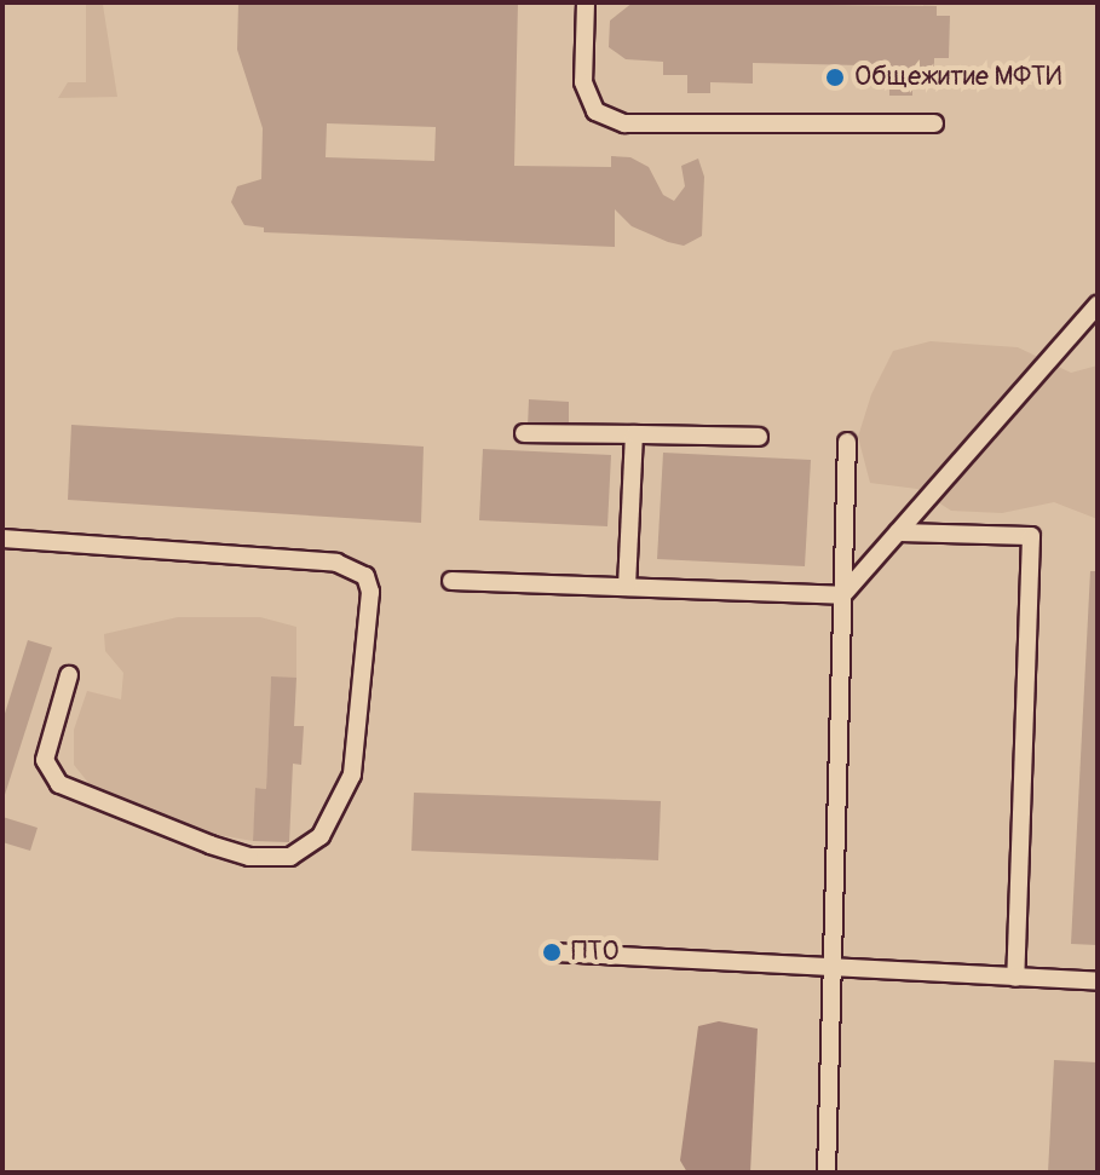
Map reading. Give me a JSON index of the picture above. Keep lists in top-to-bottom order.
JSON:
{
  "places": ["Общежитие МФТИ", "ПТО"]
}
